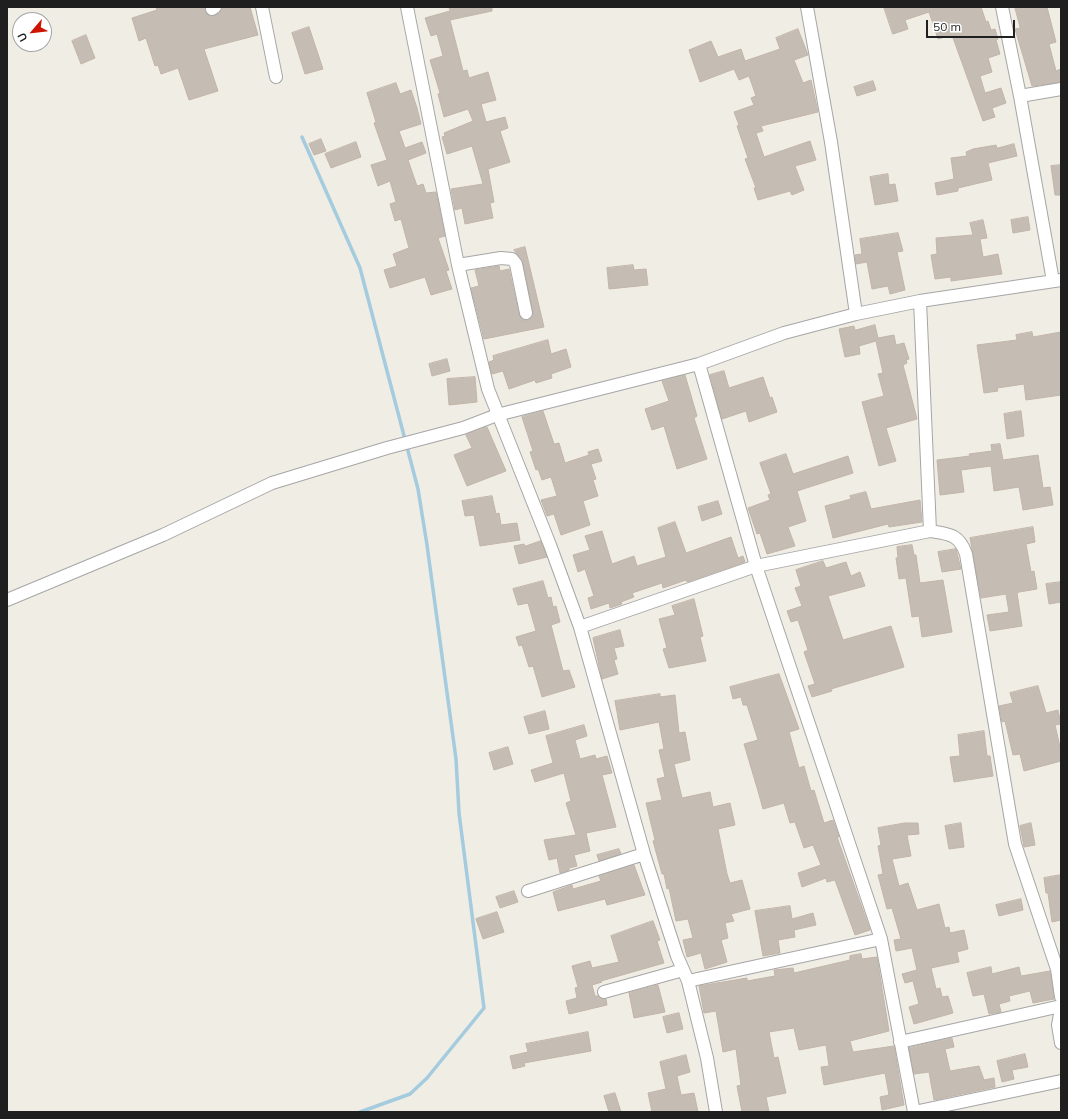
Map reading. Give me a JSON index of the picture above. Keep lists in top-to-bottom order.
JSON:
{
  "scale_bar": "50 m",
  "north": "bottom left"
}
